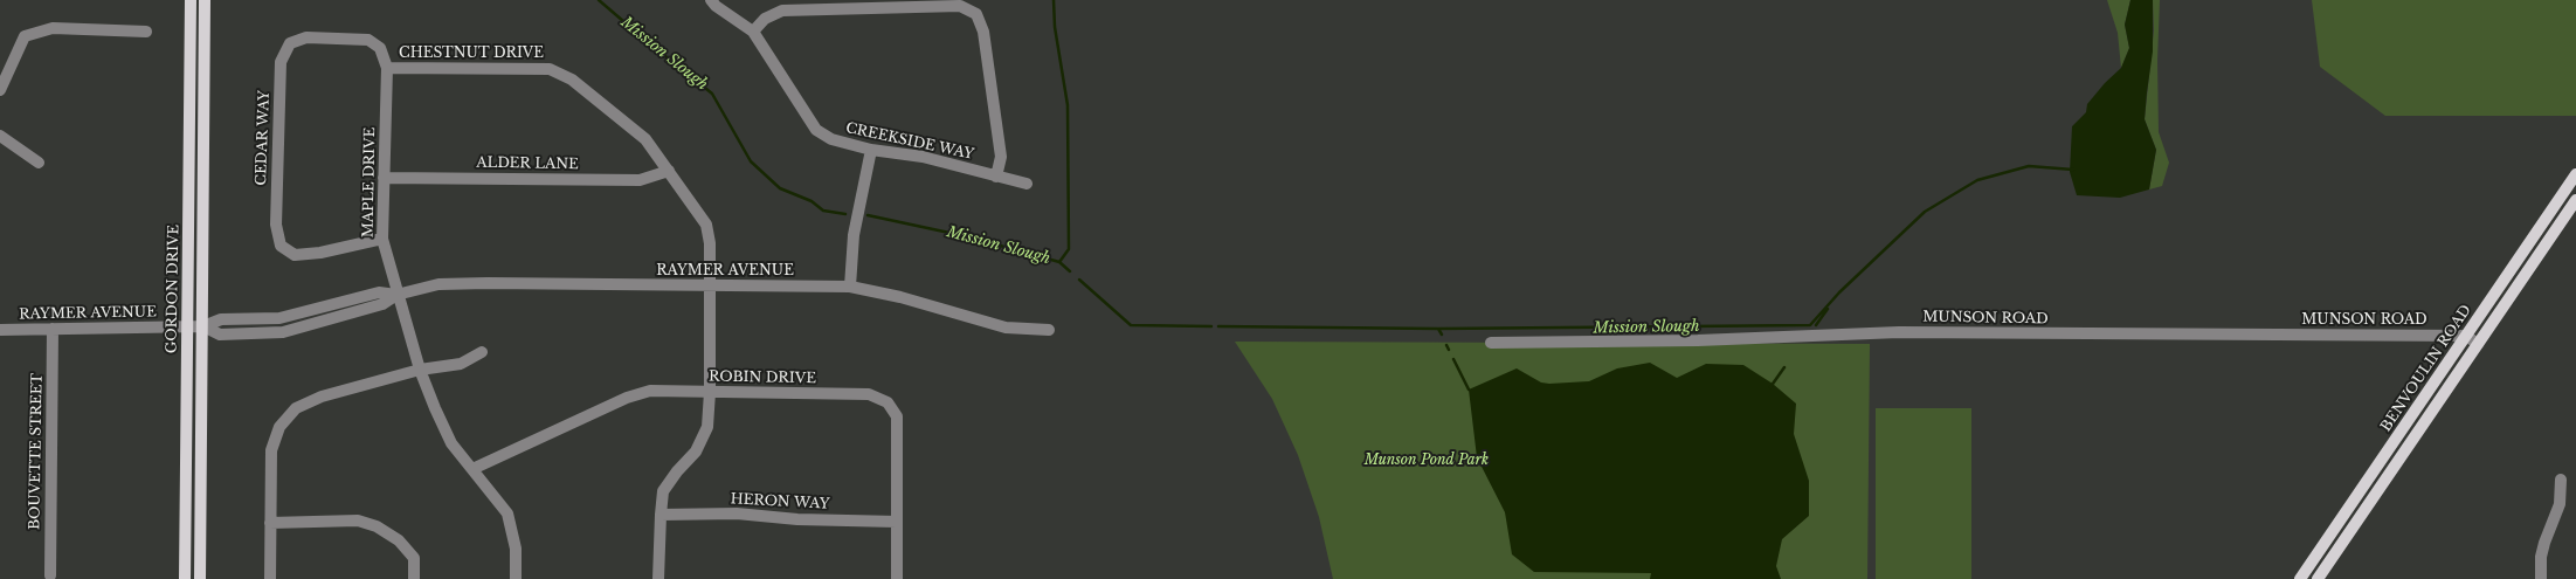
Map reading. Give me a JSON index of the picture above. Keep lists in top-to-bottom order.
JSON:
{
  "streets": {
    "main road": ["GORDON DRIVE", "BENVOULIN ROAD"],
    "street": [
      "CHESTNUT DRIVE",
      "CEDAR WAY",
      "CREEKSIDE WAY",
      "ALDER LANE",
      "MAPLE DRIVE",
      "RAYMER AVENUE",
      "MUNSON ROAD",
      "ROBIN DRIVE",
      "BOUVETTE STREET",
      "HERON WAY"
    ]
  },
  "crossings": [
    ["CHESTNUT DRIVE", "CEDAR WAY"],
    ["CHESTNUT DRIVE", "ALDER LANE"],
    ["CHESTNUT DRIVE", "MAPLE DRIVE"],
    ["CHESTNUT DRIVE", "RAYMER AVENUE"],
    ["CHESTNUT DRIVE", "ROBIN DRIVE"],
    ["CHESTNUT DRIVE", "HERON WAY"],
    ["CEDAR WAY", "MAPLE DRIVE"],
    ["ALDER LANE", "MAPLE DRIVE"],
    ["MAPLE DRIVE", "RAYMER AVENUE"],
    ["MAPLE DRIVE", "ROBIN DRIVE"],
    ["RAYMER AVENUE", "GORDON DRIVE"],
    ["RAYMER AVENUE", "BOUVETTE STREET"],
    ["MUNSON ROAD", "BENVOULIN ROAD"],
    ["ROBIN DRIVE", "HERON WAY"]
  ],
  "water": ["Mission Slough"],
  "parks": ["Munson Pond Park"]
}
